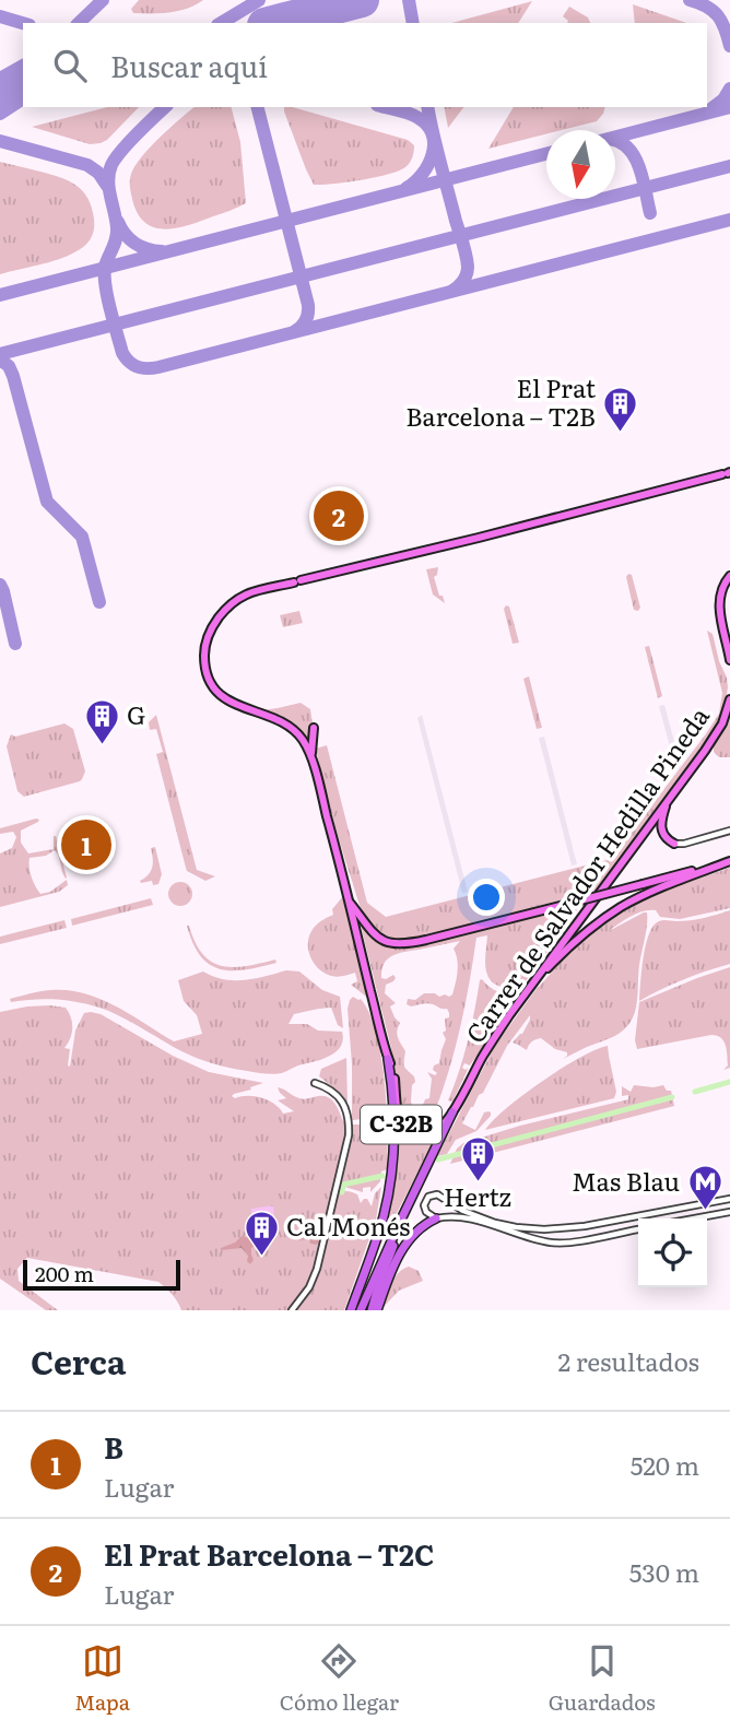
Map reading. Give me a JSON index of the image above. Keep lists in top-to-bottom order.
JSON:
{
  "streets": {
    "highway": ["C-32B"],
    "main road": ["Carrer de Salvador Hedilla Pineda"]
  },
  "crossings": [
    ["Carrer de Salvador Hedilla Pineda", "C-32B"]
  ],
  "places": {
    "building": [
      "El Prat Barcelona – T2B",
      "G",
      "Hertz",
      "Cal Monés"
    ],
    "metro station": ["Mas Blau"]
  },
  "scale_bar": "200 m",
  "north": "bottom",
  "page": {
    "search": "Buscar aquí",
    "pins": ["2", "1"],
    "scale": "200 m",
    "heading": ["Cerca", "2 resultados"],
    "list": [
      {
        "mark": "1",
        "name": "B",
        "note": "Lugar",
        "value": "520 m"
      },
      {
        "mark": "2",
        "name": "El Prat Barcelona – T2C",
        "note": "Lugar",
        "value": "530 m"
      }
    ],
    "nav": ["Mapa", "Cómo llegar", "Guardados"]
  }
}
